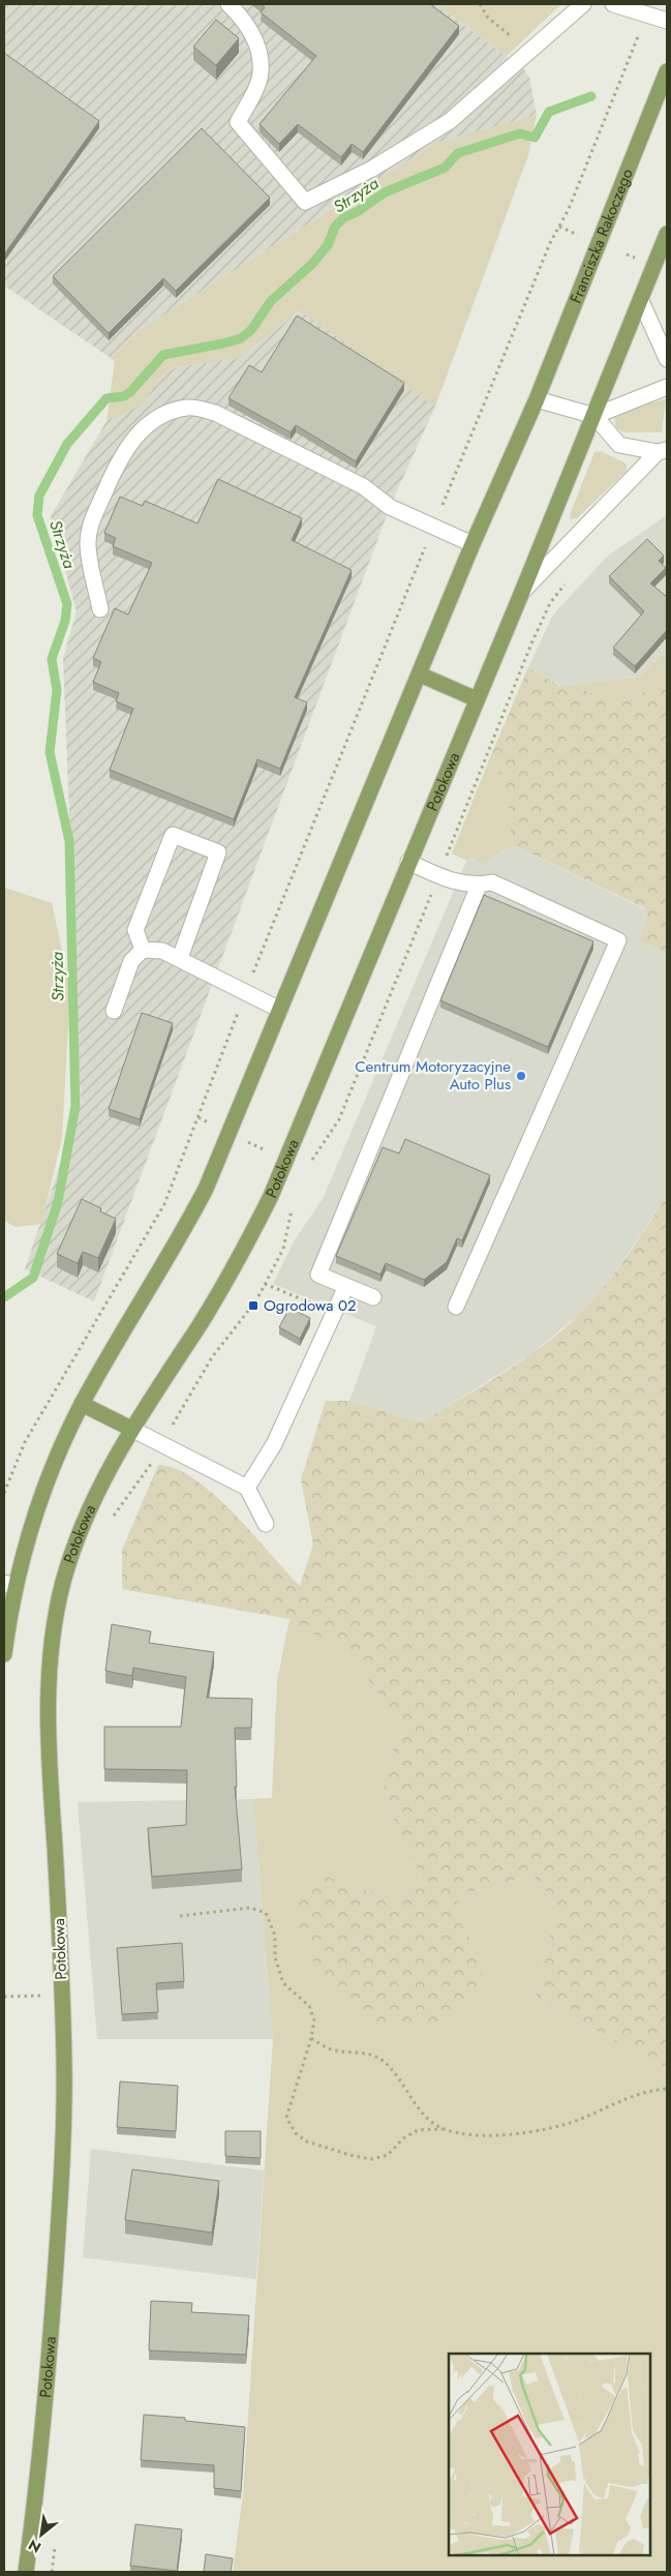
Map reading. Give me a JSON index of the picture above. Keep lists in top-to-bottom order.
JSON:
{
  "streets": {
    "main road": ["Franciszka Rakoczego", "Potokowa"]
  },
  "water": ["Strzyża"],
  "places": {
    "other": ["Centrum Motoryzacyjne Auto Plus"],
    "transit": ["Ogrodowa 02"]
  },
  "north": "bottom left"
}
